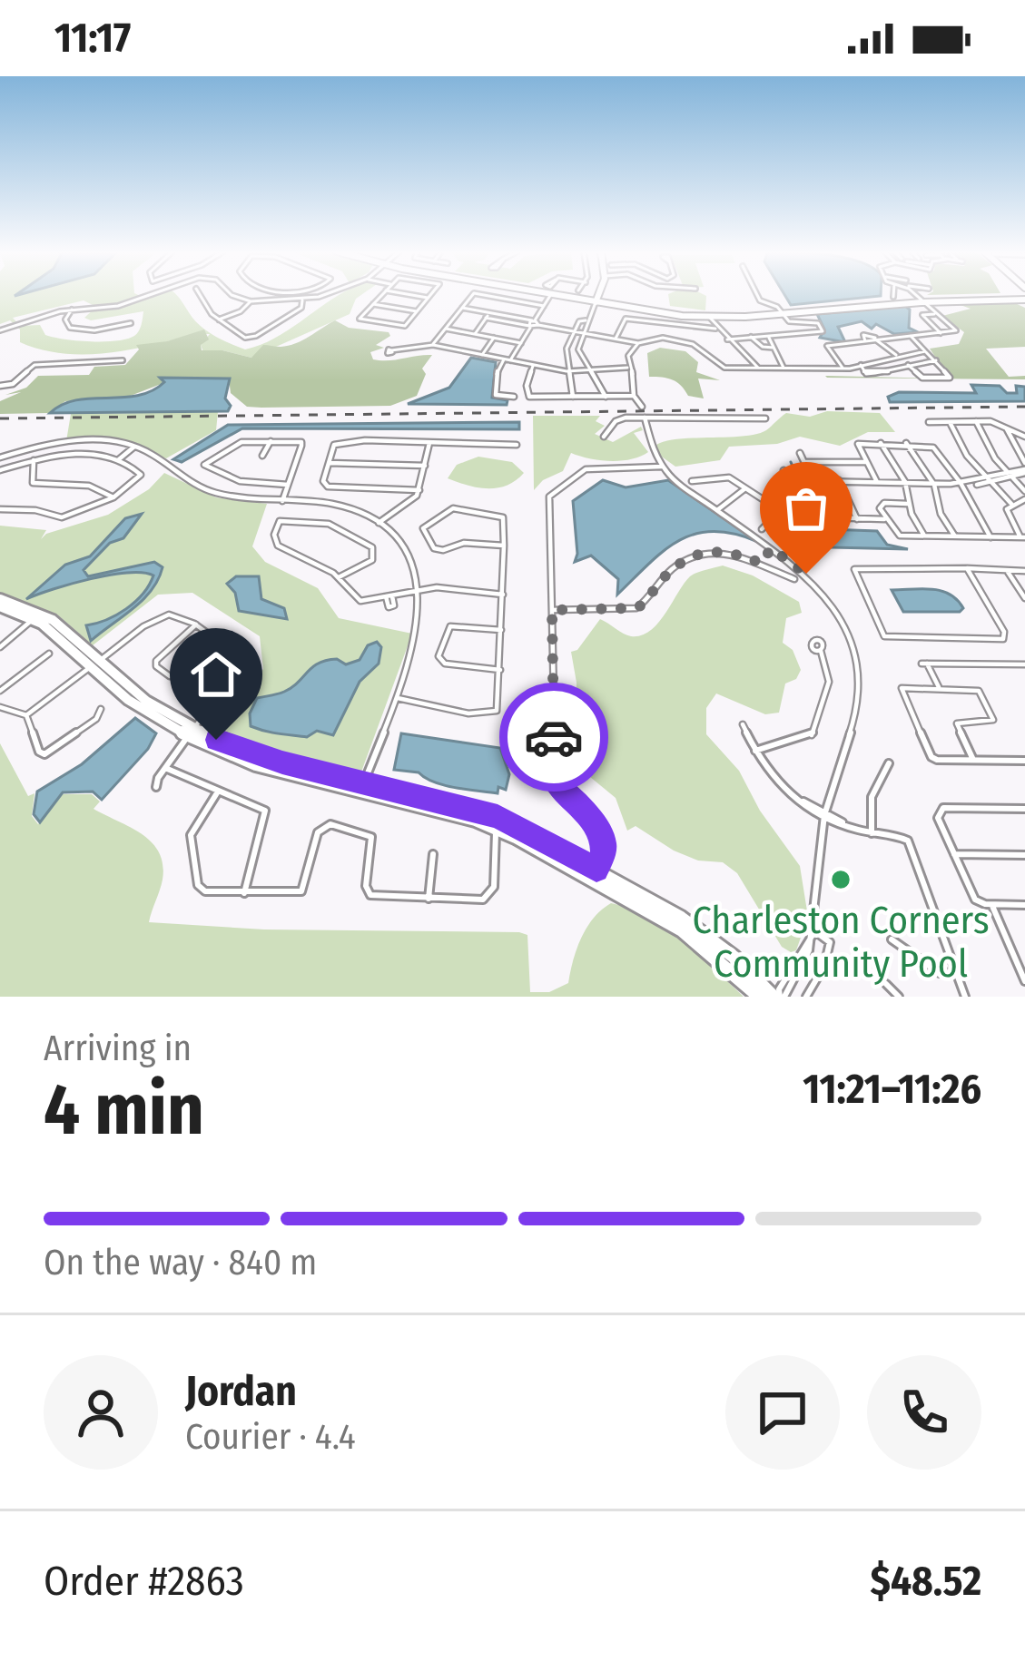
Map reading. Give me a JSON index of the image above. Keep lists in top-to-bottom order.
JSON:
{
  "places": ["Charleston Corners Community Pool"],
  "page": {
    "status": "11:17",
    "heading": ["4 min", "Arriving in", "11:21–11:26"],
    "panel": [
      "Jordan",
      "Courier · 4.4",
      "Order #2863",
      "$48.52"
    ],
    "bar": "On the way · 840 m"
  }
}
